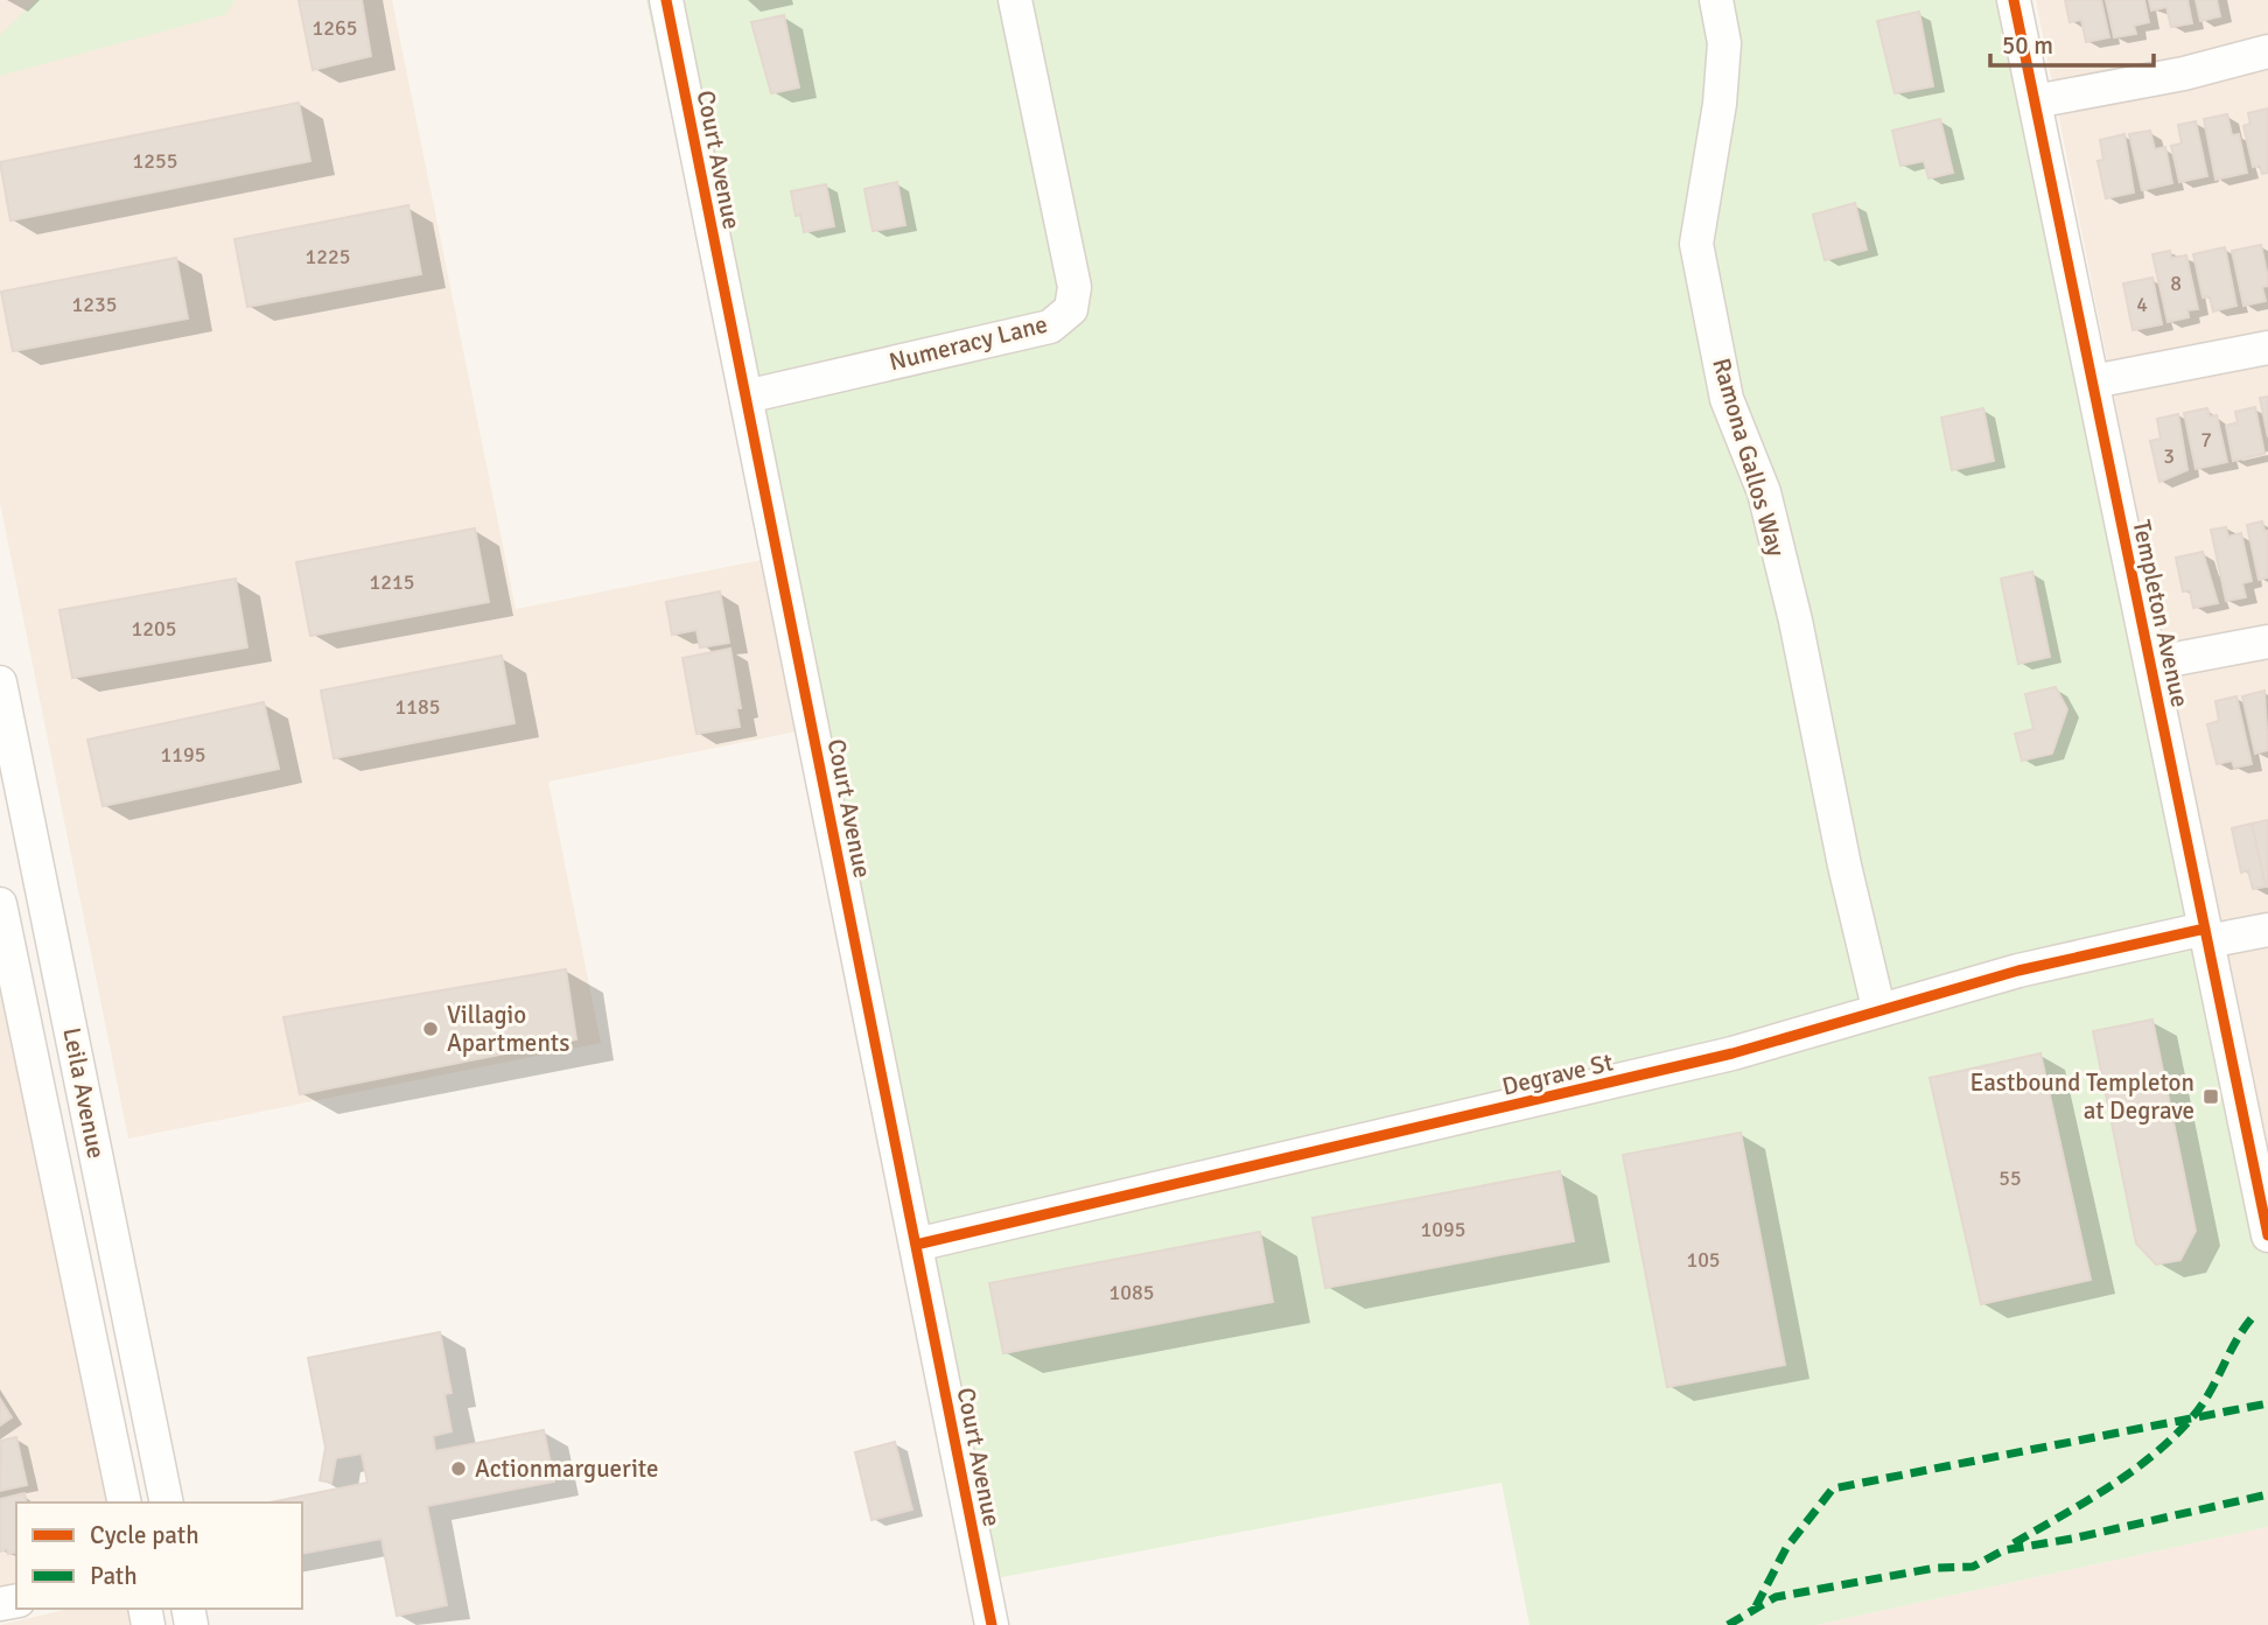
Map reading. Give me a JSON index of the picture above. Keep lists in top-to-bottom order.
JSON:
{
  "streets": {
    "street": [
      "Court Avenue",
      "Numeracy Lane",
      "Ramona Gallos Way",
      "Templeton Avenue",
      "Degrave St",
      "Leila Avenue"
    ]
  },
  "crossings": [
    ["Court Avenue", "Numeracy Lane"],
    ["Court Avenue", "Degrave St"],
    ["Ramona Gallos Way", "Degrave St"],
    ["Templeton Avenue", "Degrave St"]
  ],
  "places": {
    "other": ["Villagio Apartments", "Actionmarguerite"],
    "transit": ["Eastbound Templeton at Degrave"]
  },
  "house_numbers": [
    "1265",
    "1255",
    "1225",
    "8",
    "1235",
    "4",
    "7",
    "3",
    "1215",
    "1205",
    "1185",
    "1195",
    "55",
    "1095",
    "105",
    "1085"
  ],
  "legend": ["Cycle path", "Path"],
  "scale_bar": "50 m"
}
